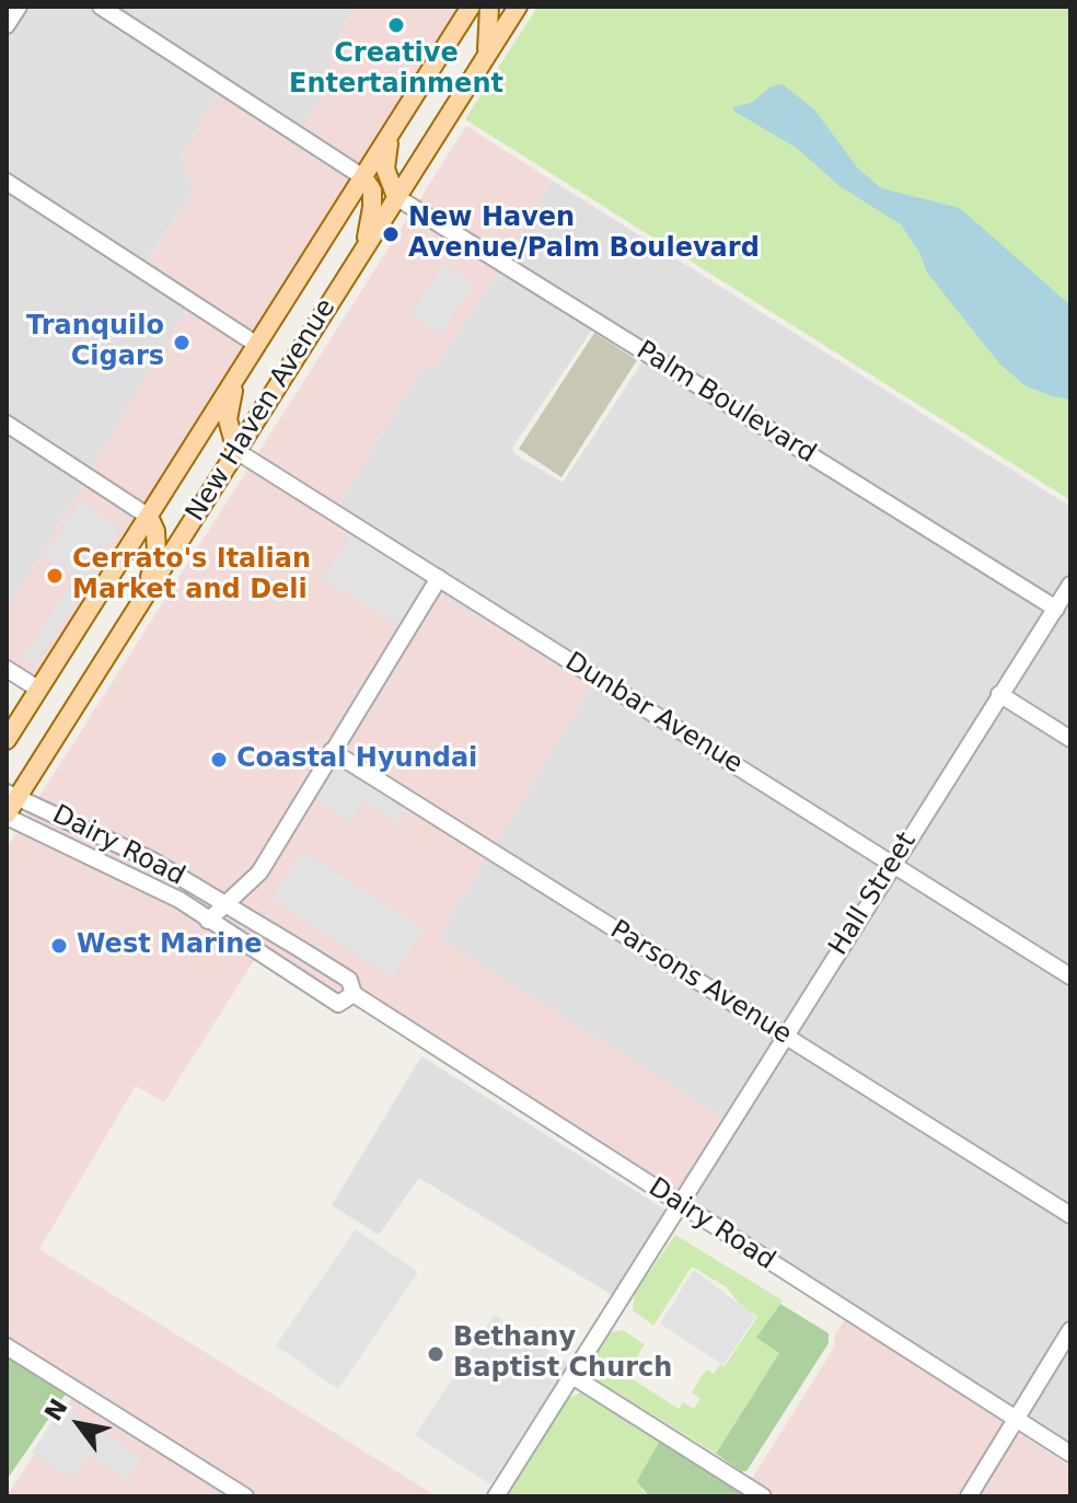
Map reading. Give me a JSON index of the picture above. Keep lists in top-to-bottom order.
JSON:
{
  "streets": {
    "main road": ["New Haven Avenue"],
    "street": [
      "Palm Boulevard",
      "Dunbar Avenue",
      "Dairy Road",
      "Hall Street",
      "Parsons Avenue"
    ]
  },
  "crossings": [
    ["Palm Boulevard", "New Haven Avenue"],
    ["Palm Boulevard", "Hall Street"],
    ["New Haven Avenue", "Dunbar Avenue"],
    ["New Haven Avenue", "Dairy Road"],
    ["Dunbar Avenue", "Hall Street"],
    ["Dairy Road", "Hall Street"],
    ["Hall Street", "Parsons Avenue"]
  ],
  "places": [
    "Creative Entertainment",
    "New Haven Avenue/Palm Boulevard",
    "Tranquilo Cigars",
    "Cerrato's Italian Market and Deli",
    "Coastal Hyundai",
    "West Marine",
    "Bethany Baptist Church"
  ],
  "north": "top left"
}
